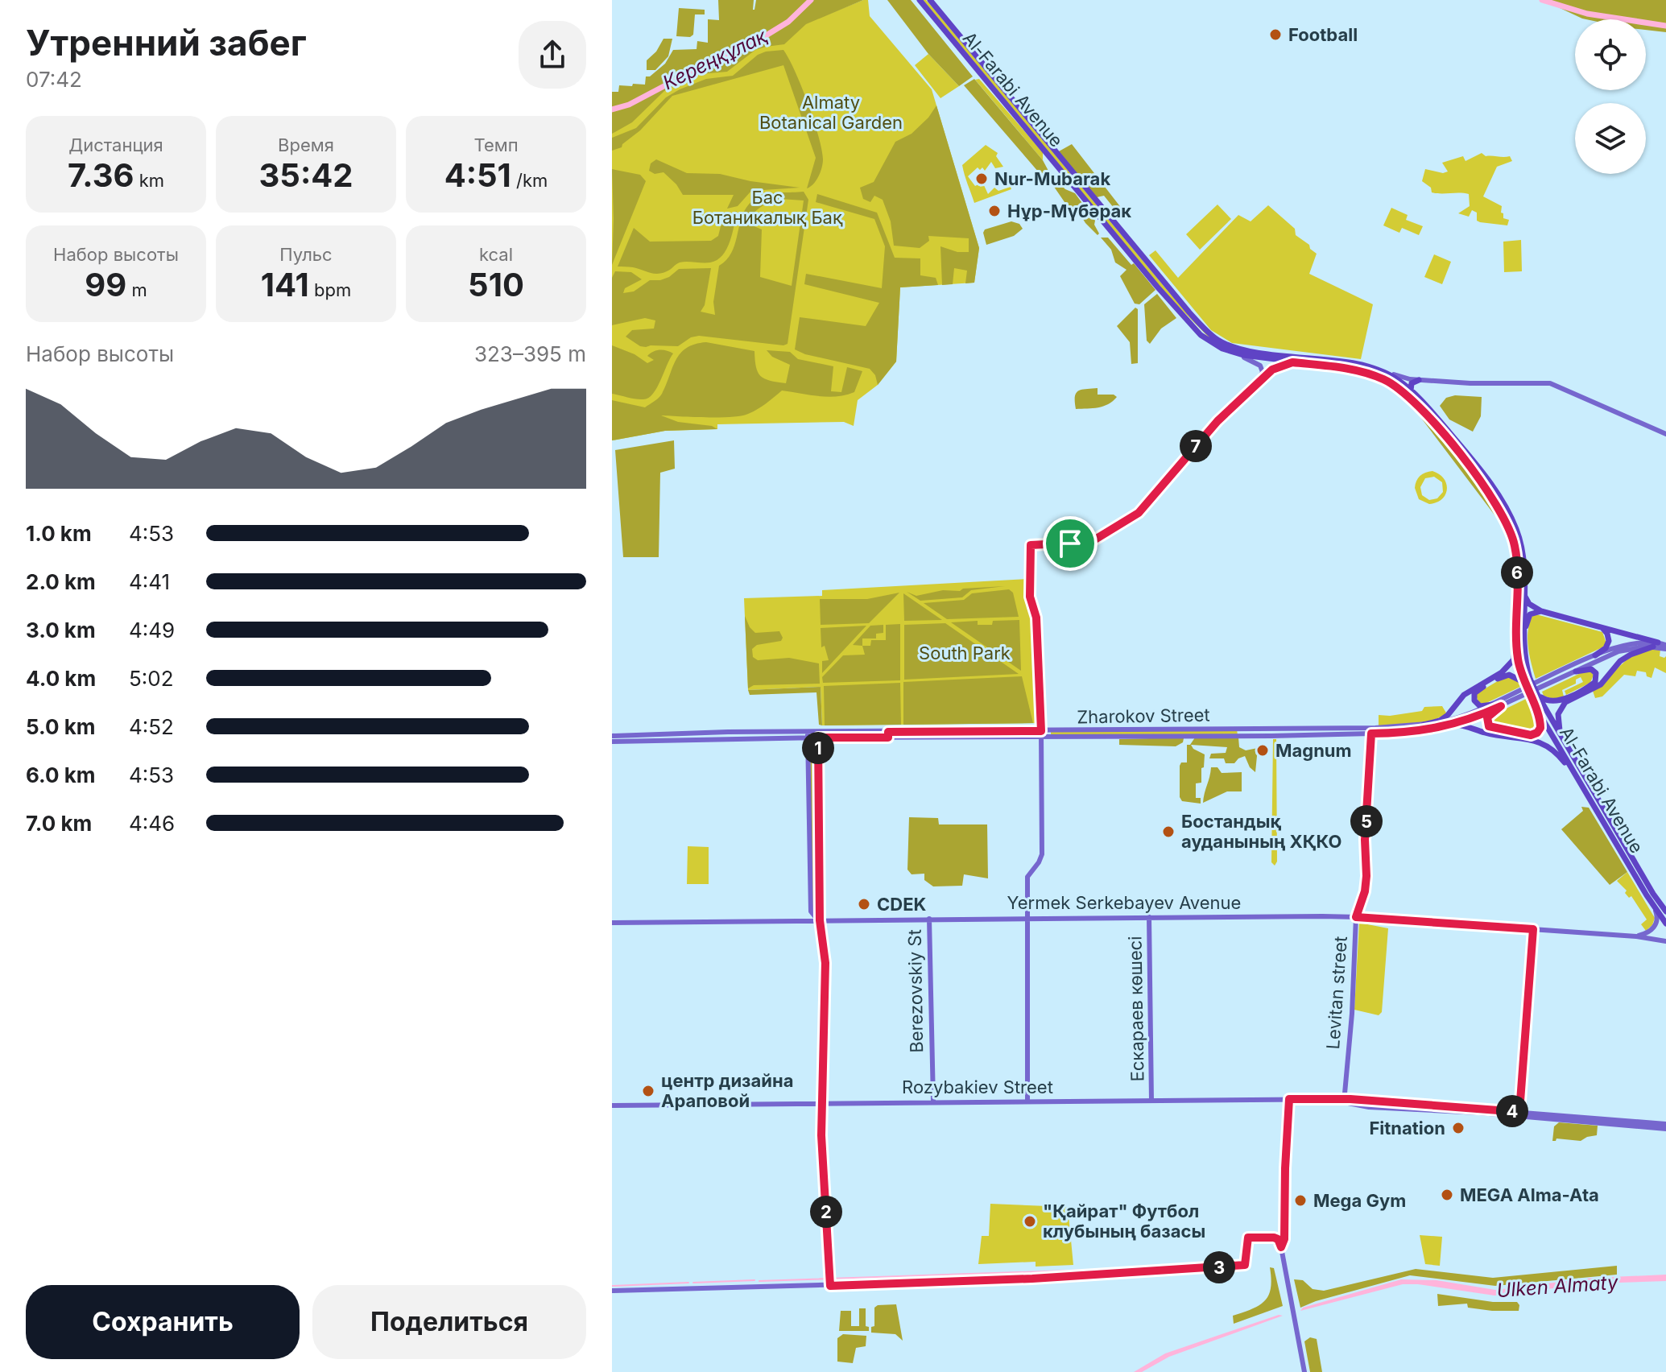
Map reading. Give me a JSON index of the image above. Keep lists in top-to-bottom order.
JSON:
{
  "streets": {
    "main road": ["Al-Farabi Avenue"],
    "street": [
      "Zharokov Street",
      "Yermek Serkebayev Avenue",
      "Berezovskiy St",
      "Levitan street",
      "Ескараев көшесі",
      "Rozybakiev Street"
    ]
  },
  "crossings": [
    ["Zharokov Street", "Levitan street"],
    ["Yermek Serkebayev Avenue", "Berezovskiy St"],
    ["Yermek Serkebayev Avenue", "Levitan street"],
    ["Yermek Serkebayev Avenue", "Ескараев көшесі"],
    ["Berezovskiy St", "Rozybakiev Street"],
    ["Levitan street", "Rozybakiev Street"],
    ["Ескараев көшесі", "Rozybakiev Street"]
  ],
  "water": ["Кереңқұлақ", "Ulken Almaty"],
  "parks": ["Almaty Botanical Garden", "Бас Ботаникалық Бақ", "South Park"],
  "places": [
    "Football",
    "Nur-Mubarak",
    "Нұр-Мүбәрак",
    "Magnum",
    "Бостандық ауданының ХҚКО",
    "CDEK",
    "центр дизайна Араповой",
    "Fitnation",
    "MEGA Alma-Ata",
    "Mega Gym",
    "\"Қайрат\" Футбол клубының базасы"
  ],
  "page": {
    "heading": ["Утренний забег", "07:42"],
    "stats": [
      ["Дистанция", "7.36 km"],
      ["Время", "35:42"],
      ["Темп", "4:51 /km"],
      ["Набор высоты", "99 m"],
      ["Пульс", "141 bpm"],
      ["kcal", "510"]
    ],
    "chart": ["Набор высоты", "323–395 m"],
    "pins": [
      "7",
      "6",
      "1",
      "5",
      "4",
      "2",
      "3"
    ],
    "list": [
      {
        "name": "1.0 km",
        "note": "4:53"
      },
      {
        "name": "2.0 km",
        "note": "4:41"
      },
      {
        "name": "3.0 km",
        "note": "4:49"
      },
      {
        "name": "4.0 km",
        "note": "5:02"
      },
      {
        "name": "5.0 km",
        "note": "4:52"
      },
      {
        "name": "6.0 km",
        "note": "4:53"
      },
      {
        "name": "7.0 km",
        "note": "4:46"
      }
    ],
    "buttons": ["Сохранить", "Поделиться"]
  }
}
